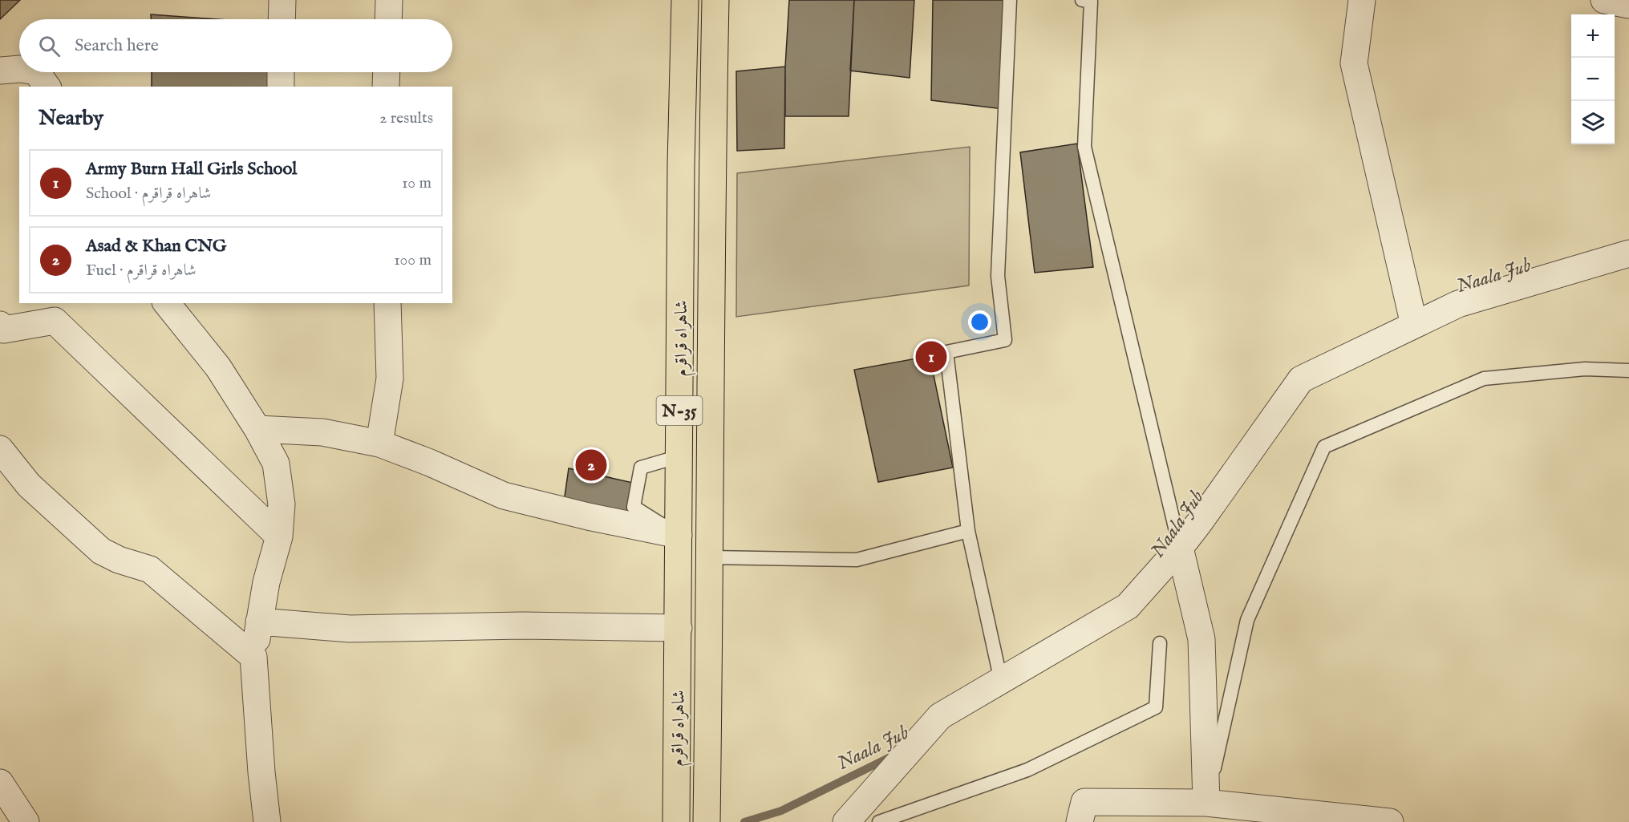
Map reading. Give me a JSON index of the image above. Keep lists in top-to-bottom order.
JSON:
{
  "streets": {
    "highway": ["شاہراہ قراقرم", "N-35"]
  },
  "water": ["Naala Jub"],
  "page": {
    "map_buttons": ["+", "−"],
    "search": "Search here",
    "heading": ["Nearby", "2 results"],
    "list": [
      {
        "mark": "1",
        "name": "Army Burn Hall Girls School",
        "note": "School · شاہراہ قراقرم",
        "value": "10 m"
      },
      {
        "mark": "2",
        "name": "Asad & Khan CNG",
        "note": "Fuel · شاہراہ قراقرم",
        "value": "100 m"
      }
    ],
    "pins": ["1", "2"]
  }
}
